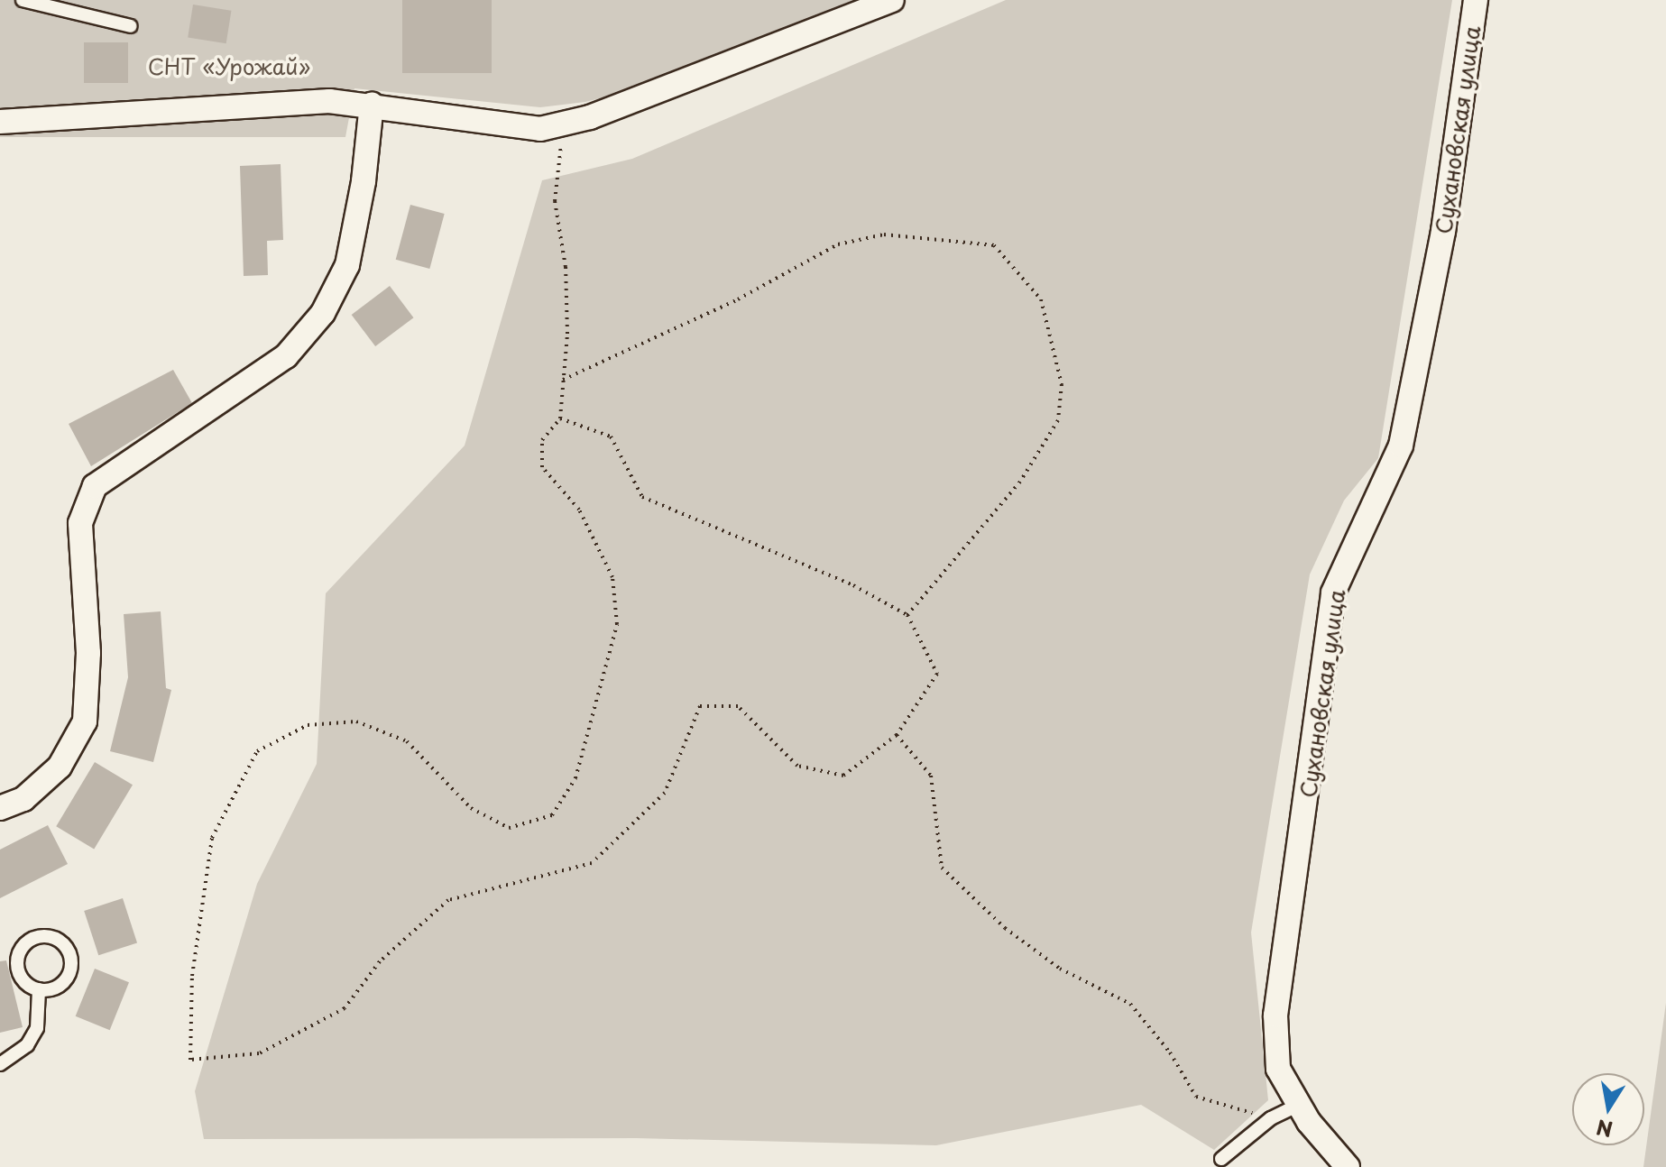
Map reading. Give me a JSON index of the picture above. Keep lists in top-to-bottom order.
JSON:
{
  "streets": {
    "street": ["Сухановская улица"]
  },
  "parks": ["СНТ «Урожай»"],
  "north": "bottom"
}
